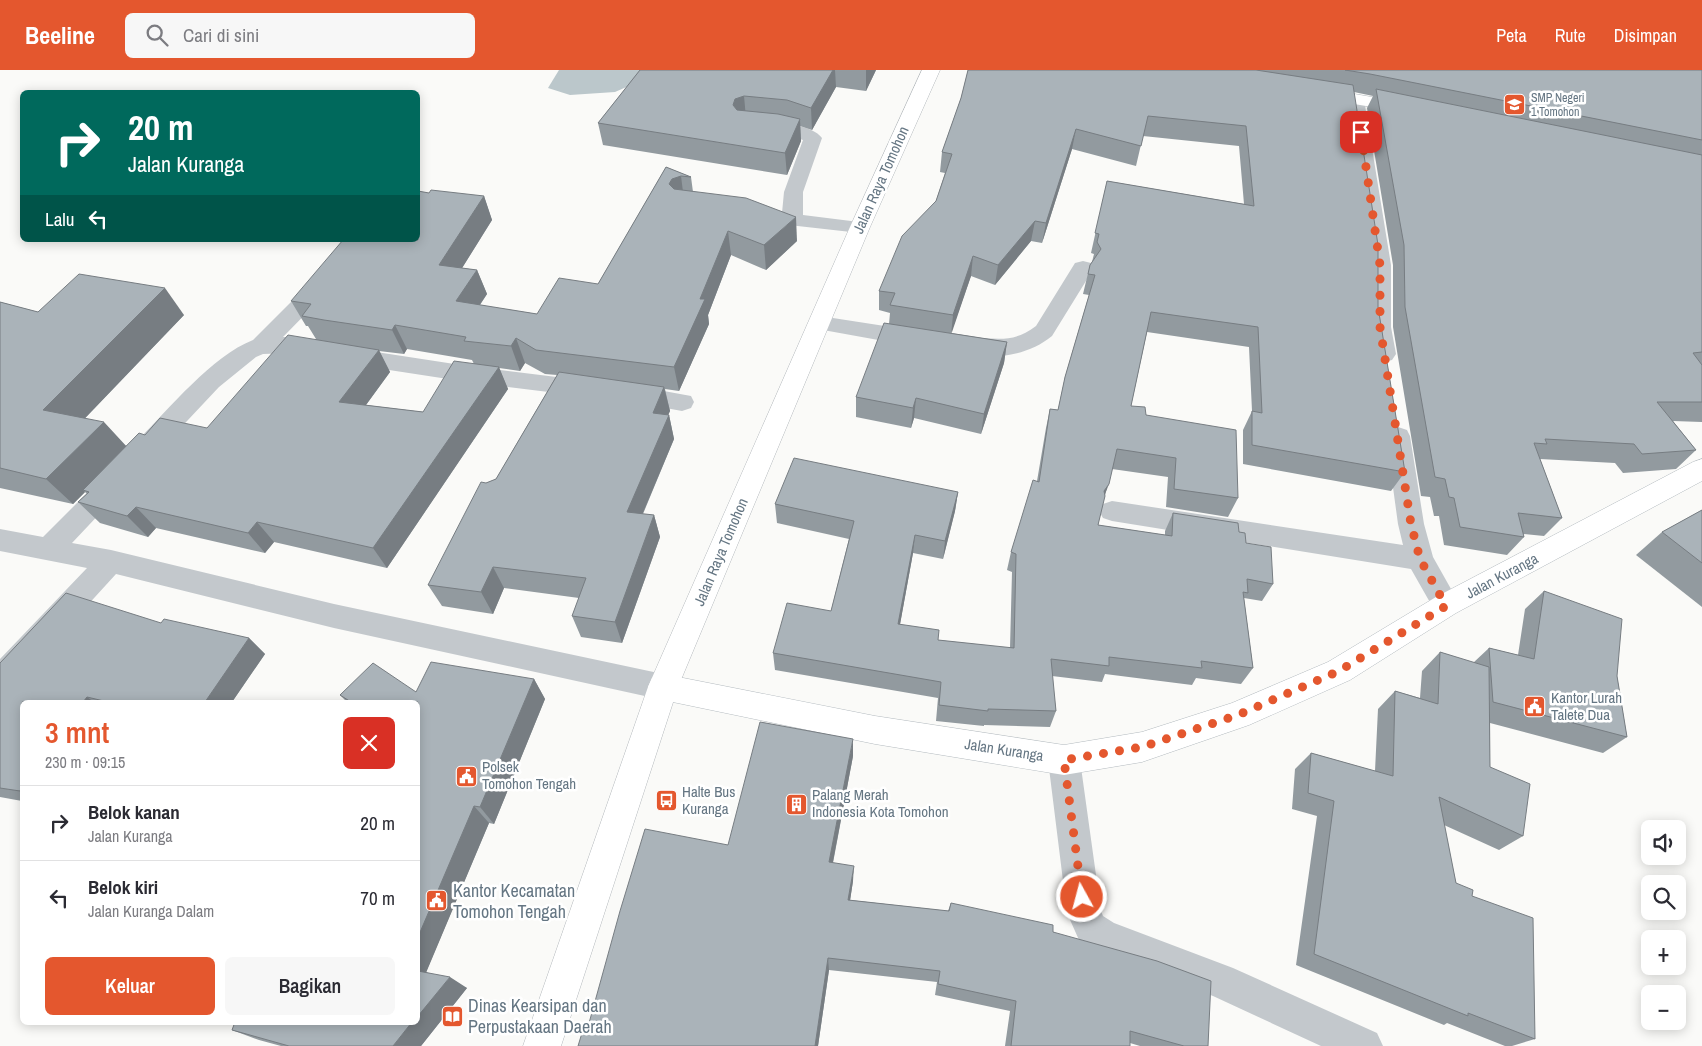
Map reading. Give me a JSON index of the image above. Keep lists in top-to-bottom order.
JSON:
{
  "streets": {
    "main road": ["Jalan Raya Tomohon", "Jalan Kuranga"]
  },
  "crossings": [
    ["Jalan Raya Tomohon", "Jalan Kuranga"]
  ],
  "places": {
    "school or university": ["SMP Negeri 1 Tomohon"],
    "public building": ["Kantor Lurah Talete Dua", "Polsek Tomohon Tengah", "Kantor Kecamatan Tomohon Tengah"],
    "bus stop": ["Halte Bus Kuranga"],
    "building": ["Palang Merah Indonesia Kota Tomohon"],
    "library": ["Dinas Kearsipan dan Perpustakaan Daerah"]
  },
  "page": {
    "header": "Beeline",
    "search": "Cari di sini",
    "nav": ["Peta", "Rute", "Disimpan"],
    "turn": ["20 m", "Jalan Kuranga"],
    "then": "Lalu",
    "heading": ["3 mnt", "230 m · 09:15"],
    "list": [
      {
        "name": "Belok kanan",
        "note": "Jalan Kuranga",
        "value": "20 m"
      },
      {
        "name": "Belok kiri",
        "note": "Jalan Kuranga Dalam",
        "value": "70 m"
      }
    ],
    "map_buttons": ["+", "−"],
    "buttons": ["Keluar", "Bagikan"]
  }
}
